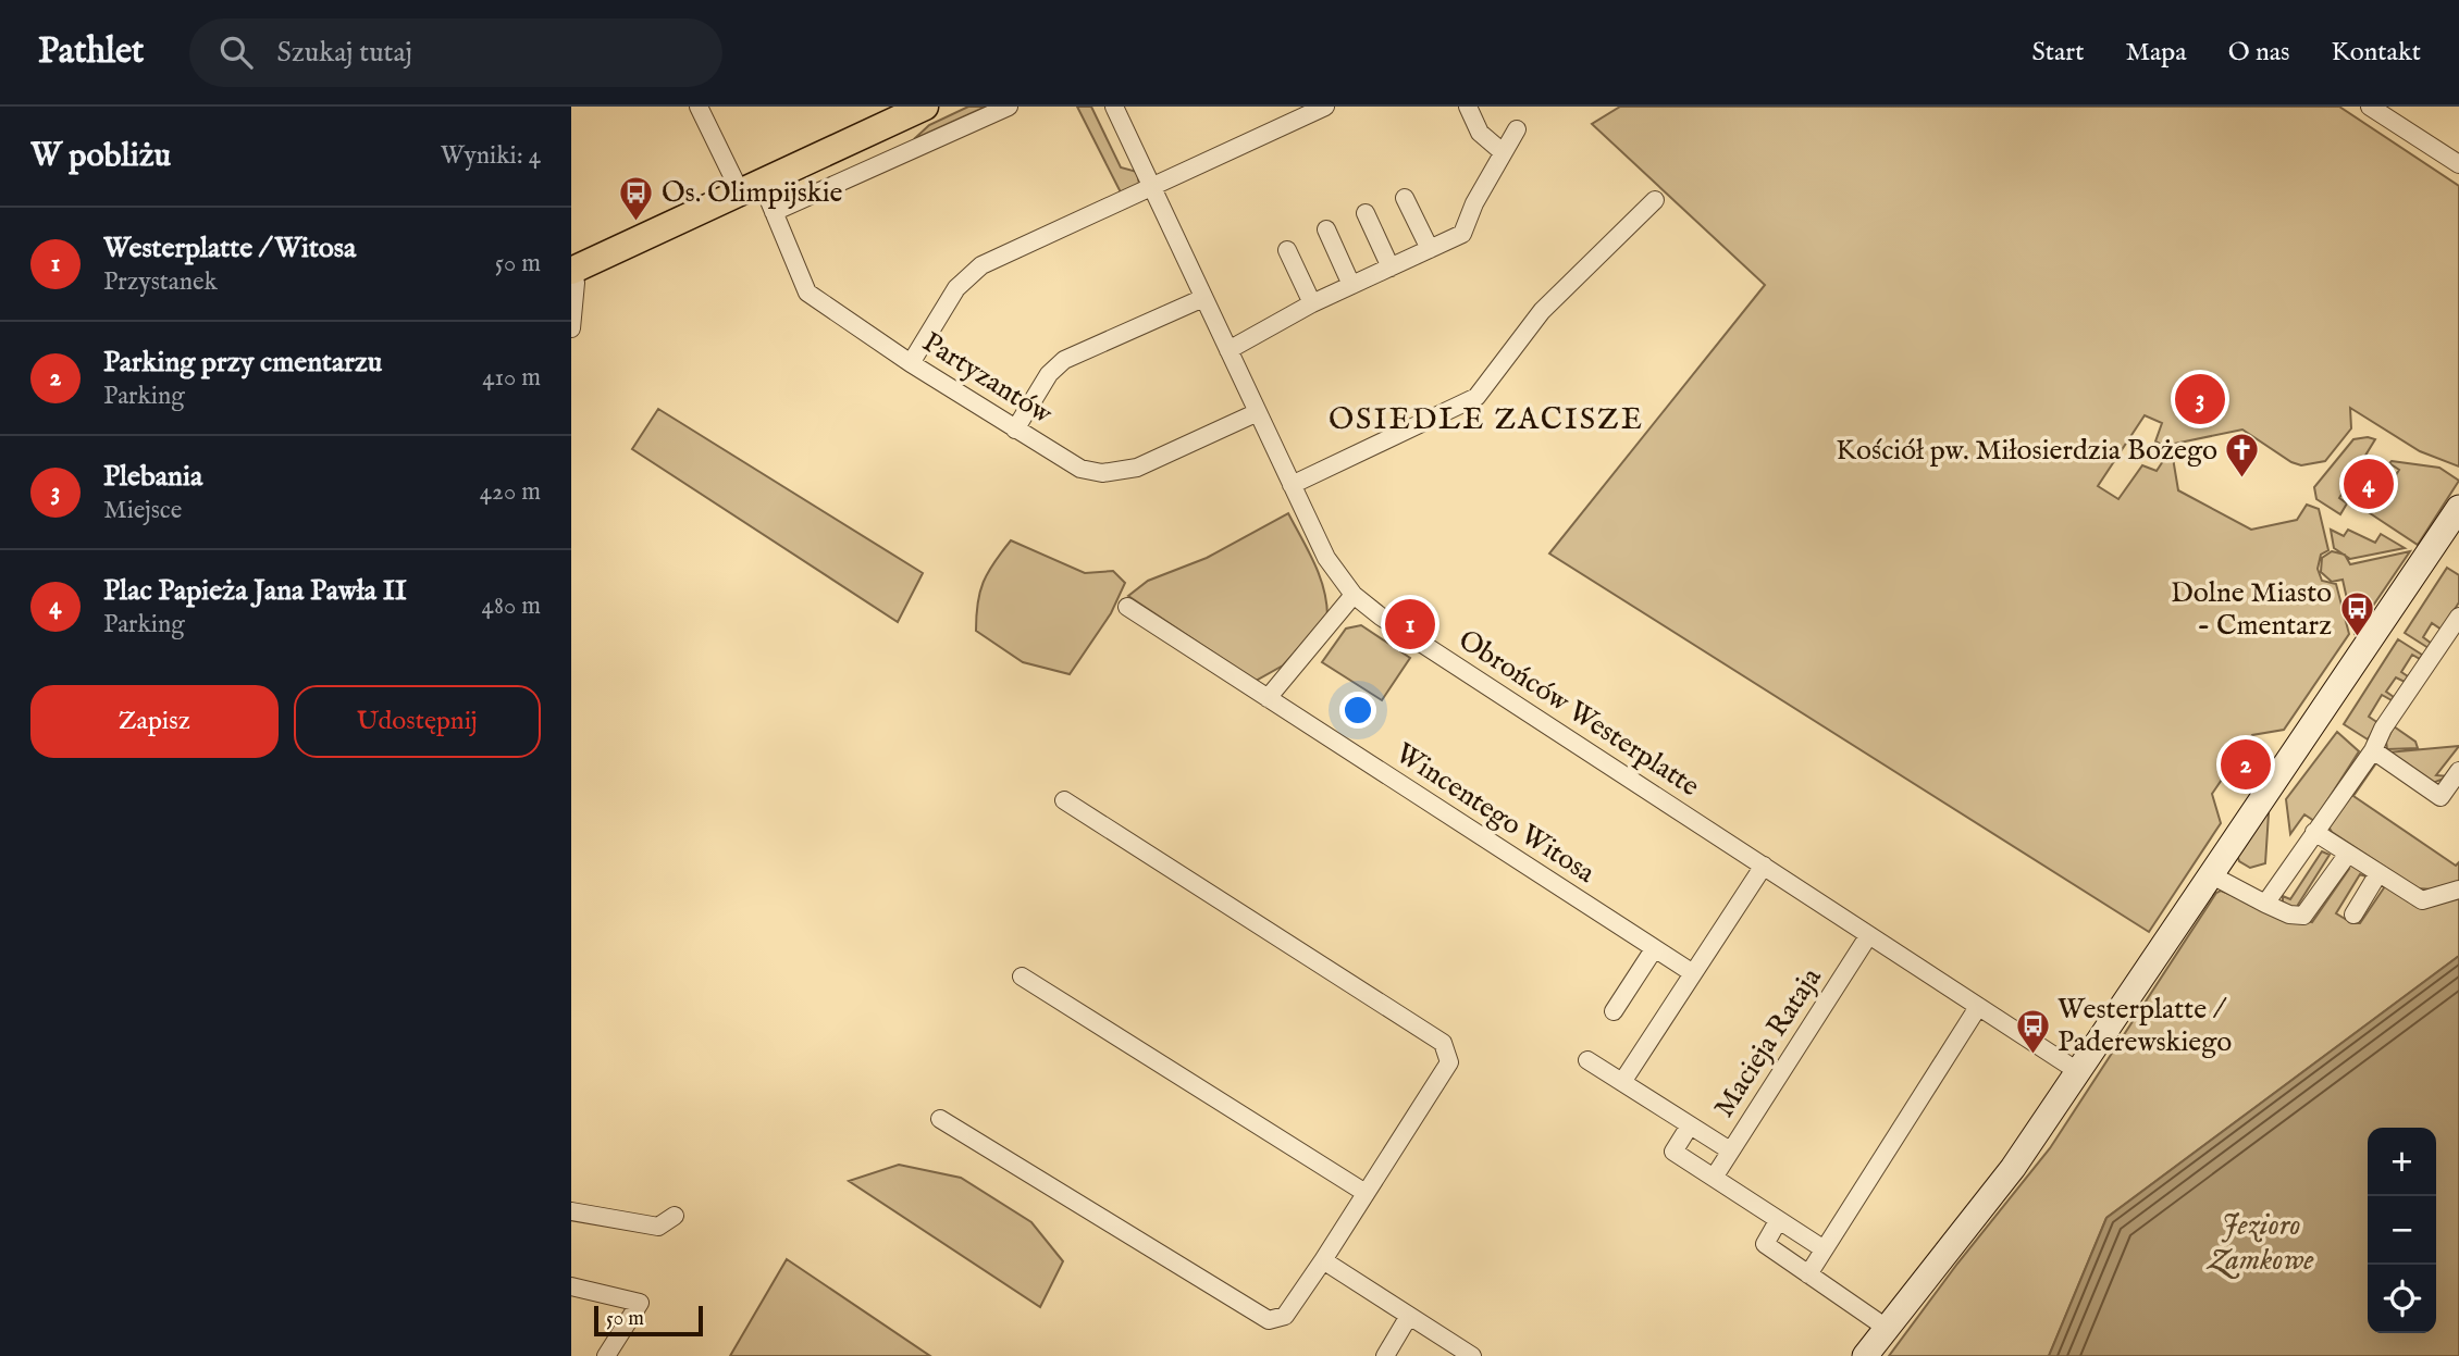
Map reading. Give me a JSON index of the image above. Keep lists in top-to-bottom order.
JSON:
{
  "streets": {
    "street": [
      "Partyzantów",
      "Obrońców Westerplatte",
      "Wincentego Witosa",
      "Macieja Rataja"
    ]
  },
  "crossings": [
    ["Partyzantów", "Obrońców Westerplatte"],
    ["Obrońców Westerplatte", "Macieja Rataja"]
  ],
  "districts": ["OSIEDLE ZACISZE"],
  "water": ["Jezioro Zamkowe"],
  "places": {
    "bus stop": ["Os. Olimpijskie", "Dolne Miasto - Cmentarz", "Westerplatte / Paderewskiego"],
    "church": ["Kościół pw. Miłosierdzia Bożego"]
  },
  "scale_bar": "50 m",
  "page": {
    "header": "Pathlet",
    "search": "Szukaj tutaj",
    "nav": [
      "Start",
      "Mapa",
      "O nas",
      "Kontakt"
    ],
    "heading": ["W pobliżu", "Wyniki: 4"],
    "list": [
      {
        "mark": "1",
        "name": "Westerplatte / Witosa",
        "note": "Przystanek",
        "value": "50 m"
      },
      {
        "mark": "2",
        "name": "Parking przy cmentarzu",
        "note": "Parking",
        "value": "410 m"
      },
      {
        "mark": "3",
        "name": "Plebania",
        "note": "Miejsce",
        "value": "420 m"
      },
      {
        "mark": "4",
        "name": "Plac Papieża Jana Pawła II",
        "note": "Parking",
        "value": "480 m"
      }
    ],
    "pins": [
      "3",
      "4",
      "1",
      "2"
    ],
    "buttons": ["Zapisz", "Udostępnij"],
    "map_buttons": ["+", "−"],
    "scale": "50 m"
  }
}
